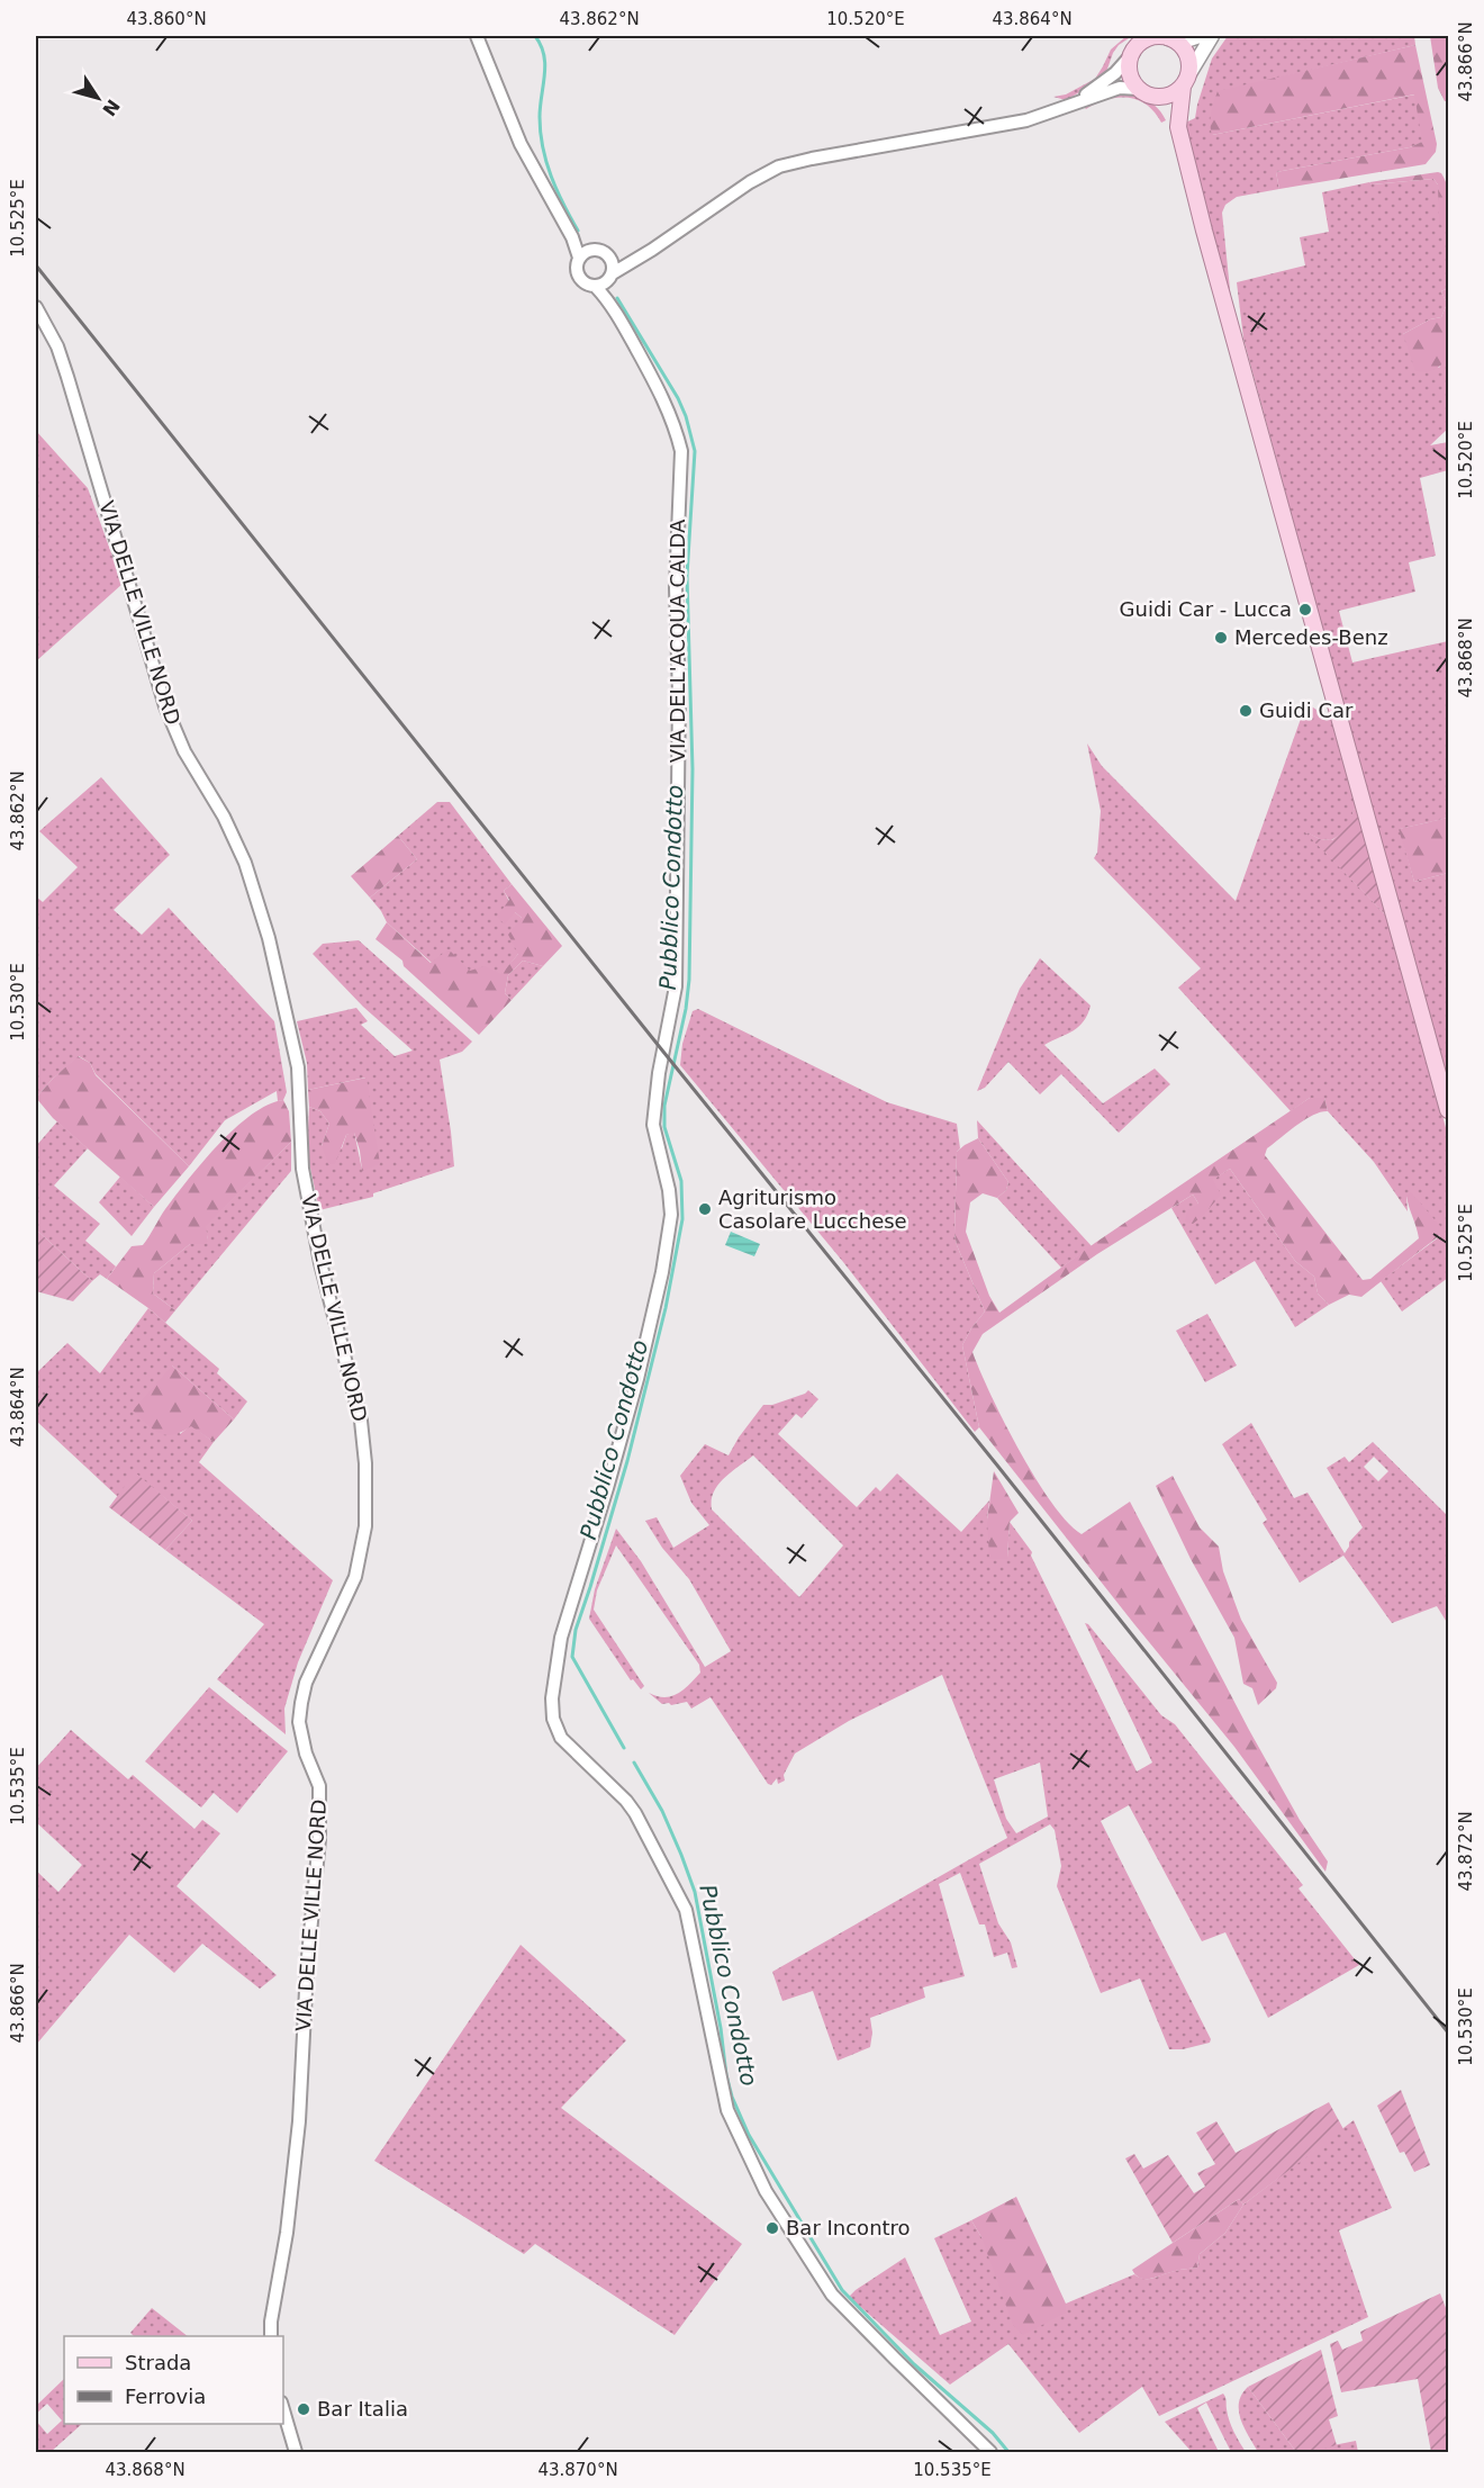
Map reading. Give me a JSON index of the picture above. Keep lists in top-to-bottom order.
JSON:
{
  "streets": {
    "street": ["VIA DELLE VILLE NORD", "VIA DELL'ACQUA CALDA"]
  },
  "water": ["Pubblico Condotto"],
  "places": [
    "Guidi Car - Lucca",
    "Mercedes-Benz",
    "Guidi Car",
    "Agriturismo Casolare Lucchese",
    "Bar Incontro",
    "Bar Italia"
  ],
  "legend": ["Strada", "Ferrovia"],
  "north": "bottom right",
  "coordinates": [
    "43.860°N",
    "43.862°N",
    "10.520°E",
    "43.864°N",
    "43.866°N",
    "10.525°E",
    "43.868°N",
    "10.530°E",
    "10.535°E",
    "43.872°N",
    "43.870°N"
  ]
}
